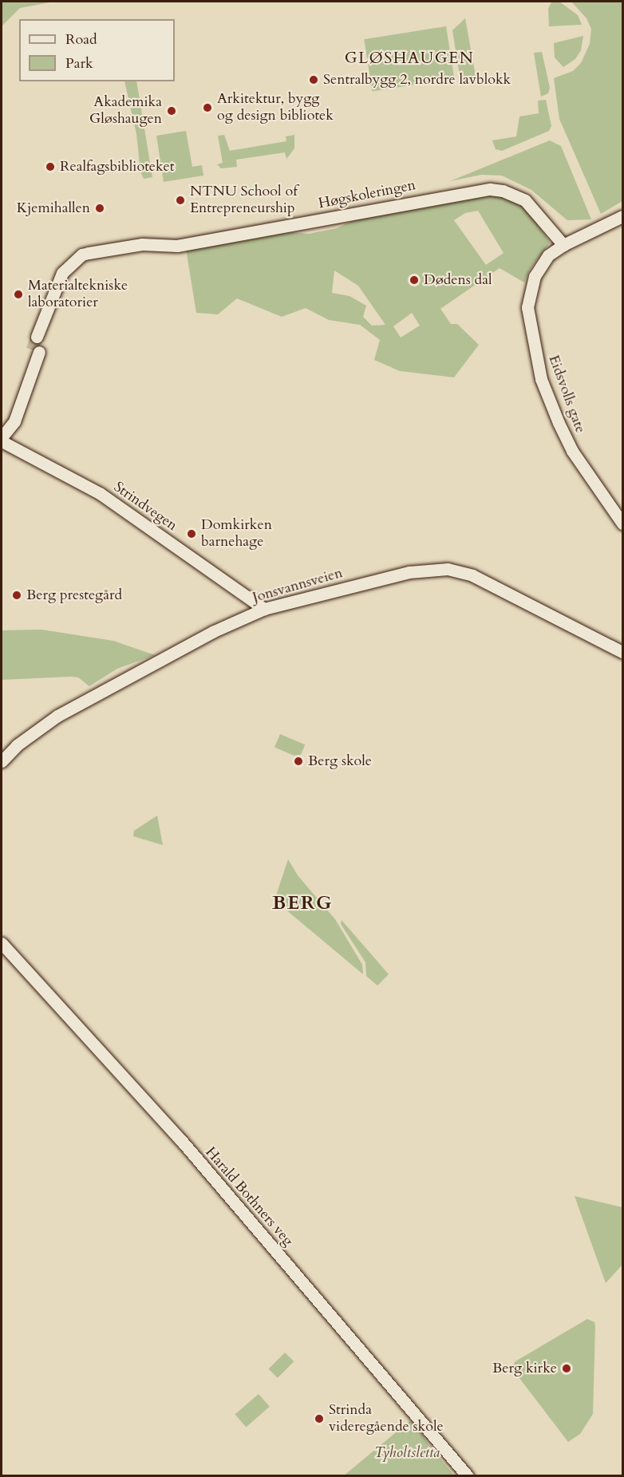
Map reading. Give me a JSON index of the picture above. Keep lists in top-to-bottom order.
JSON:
{
  "streets": {
    "street": [
      "Høgskoleringen",
      "Eidsvolls gate",
      "Strindvegen",
      "Jonsvannsveien",
      "Harald Bothners veg"
    ]
  },
  "crossings": [
    ["Høgskoleringen", "Eidsvolls gate"],
    ["Strindvegen", "Jonsvannsveien"]
  ],
  "districts": ["GLØSHAUGEN", "BERG"],
  "parks": ["Tyholtsletta"],
  "places": [
    "Sentralbygg 2, nordre lavblokk",
    "Arkitektur, bygg og design bibliotek",
    "Akademika Gløshaugen",
    "Realfagsbiblioteket",
    "NTNU School of Entrepreneurship",
    "Kjemihallen",
    "Dødens dal",
    "Materialtekniske laboratorier",
    "Domkirken barnehage",
    "Berg prestegård",
    "Berg skole",
    "Berg kirke",
    "Strinda videregående skole"
  ],
  "legend": ["Road", "Park"]
}
